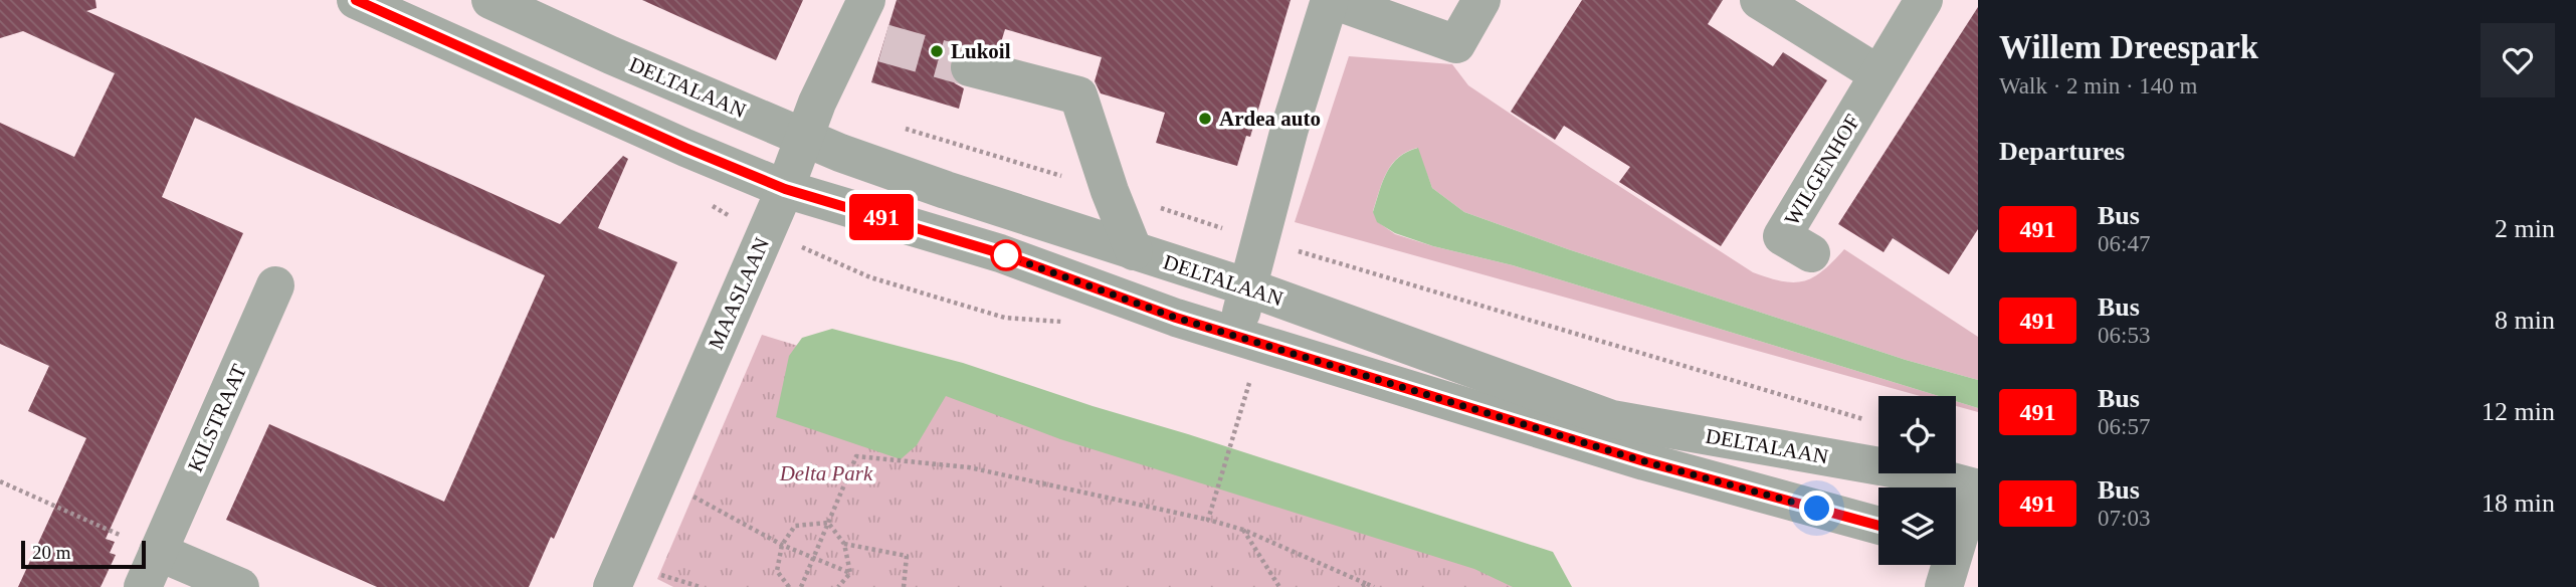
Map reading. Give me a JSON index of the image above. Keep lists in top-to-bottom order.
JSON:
{
  "streets": {
    "street": [
      "DELTALAAN",
      "WILGENHOF",
      "MAASLAAN",
      "KILSTRAAT"
    ]
  },
  "crossings": [
    ["DELTALAAN", "MAASLAAN"]
  ],
  "parks": ["Delta Park"],
  "places": ["Lukoil", "Ardea auto"],
  "lines": ["bus line 491"],
  "scale_bar": "20 m",
  "page": {
    "on_map": "491",
    "heading": [
      ["Willem Dreespark", "Walk · 2 min · 140 m"],
      "Departures"
    ],
    "list": [
      {
        "mark": "491",
        "name": "Bus",
        "note": "06:47",
        "value": "2 min"
      },
      {
        "mark": "491",
        "name": "Bus",
        "note": "06:53",
        "value": "8 min"
      },
      {
        "mark": "491",
        "name": "Bus",
        "note": "06:57",
        "value": "12 min"
      },
      {
        "mark": "491",
        "name": "Bus",
        "note": "07:03",
        "value": "18 min"
      }
    ],
    "scale": "20 m"
  }
}
